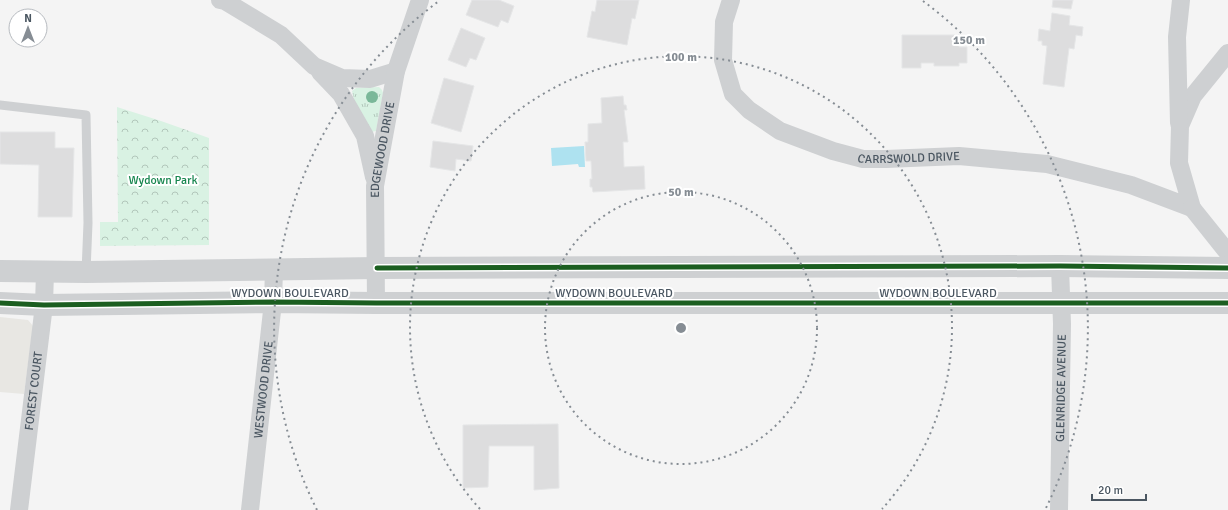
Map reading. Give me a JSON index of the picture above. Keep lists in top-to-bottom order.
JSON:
{
  "streets": {
    "street": [
      "EDGEWOOD DRIVE",
      "CARRSWOLD DRIVE",
      "WYDOWN BOULEVARD",
      "GLENRIDGE AVENUE",
      "WESTWOOD DRIVE",
      "FOREST COURT"
    ]
  },
  "crossings": [
    ["EDGEWOOD DRIVE", "WYDOWN BOULEVARD"],
    ["WYDOWN BOULEVARD", "GLENRIDGE AVENUE"],
    ["WYDOWN BOULEVARD", "WESTWOOD DRIVE"],
    ["WYDOWN BOULEVARD", "FOREST COURT"]
  ],
  "parks": ["Wydown Park"],
  "scale_bar": "20 m",
  "north": "top",
  "rings": ["150 m", "100 m", "50 m"]
}
